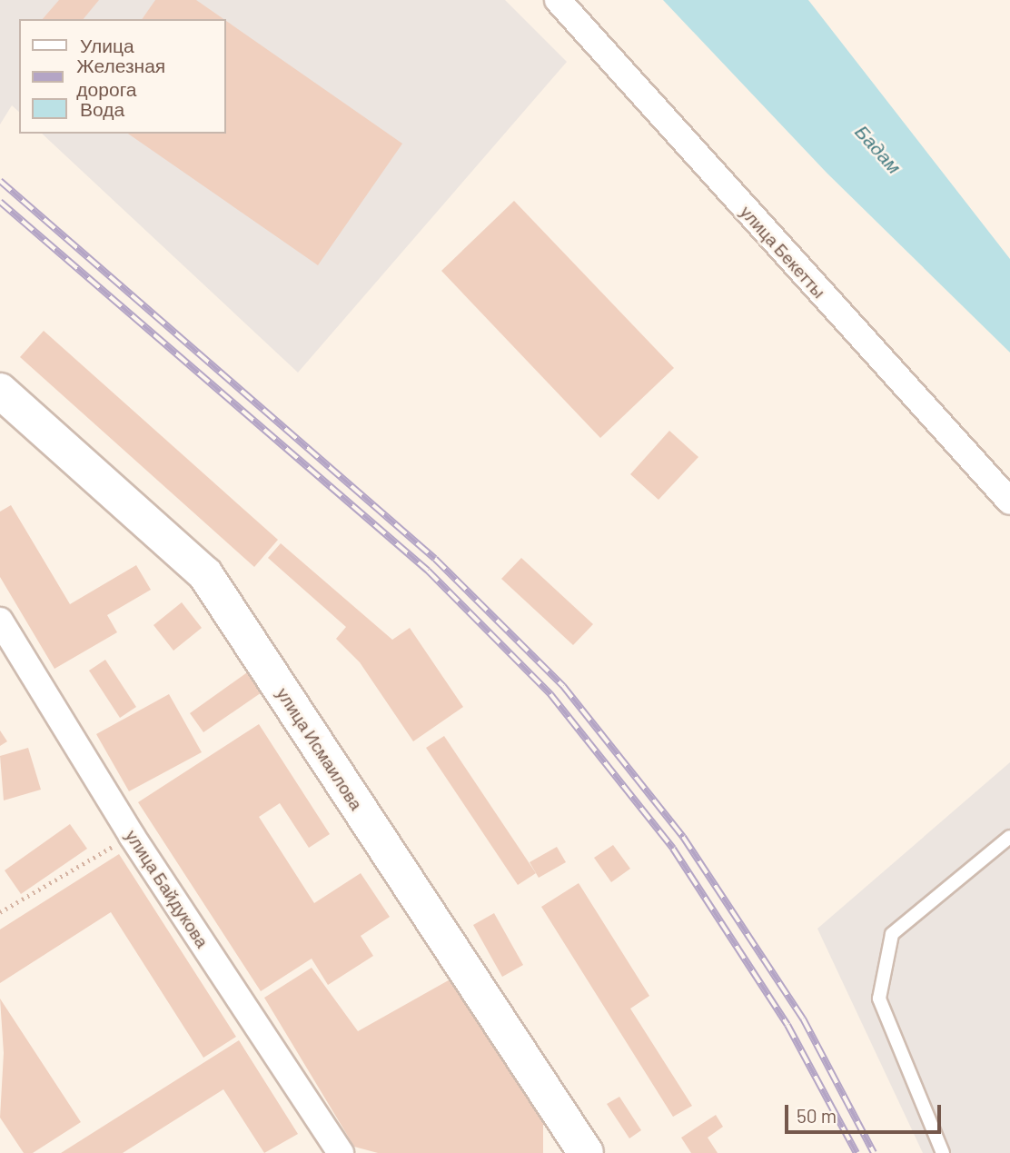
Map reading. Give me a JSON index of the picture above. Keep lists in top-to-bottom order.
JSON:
{
  "streets": {
    "main road": ["улица Исмаилова"],
    "street": ["улица Бекетты", "улица Байдукова"]
  },
  "water": ["Бадам"],
  "legend": ["Улица", "Железная дорога", "Вода"],
  "scale_bar": "50 m"
}
